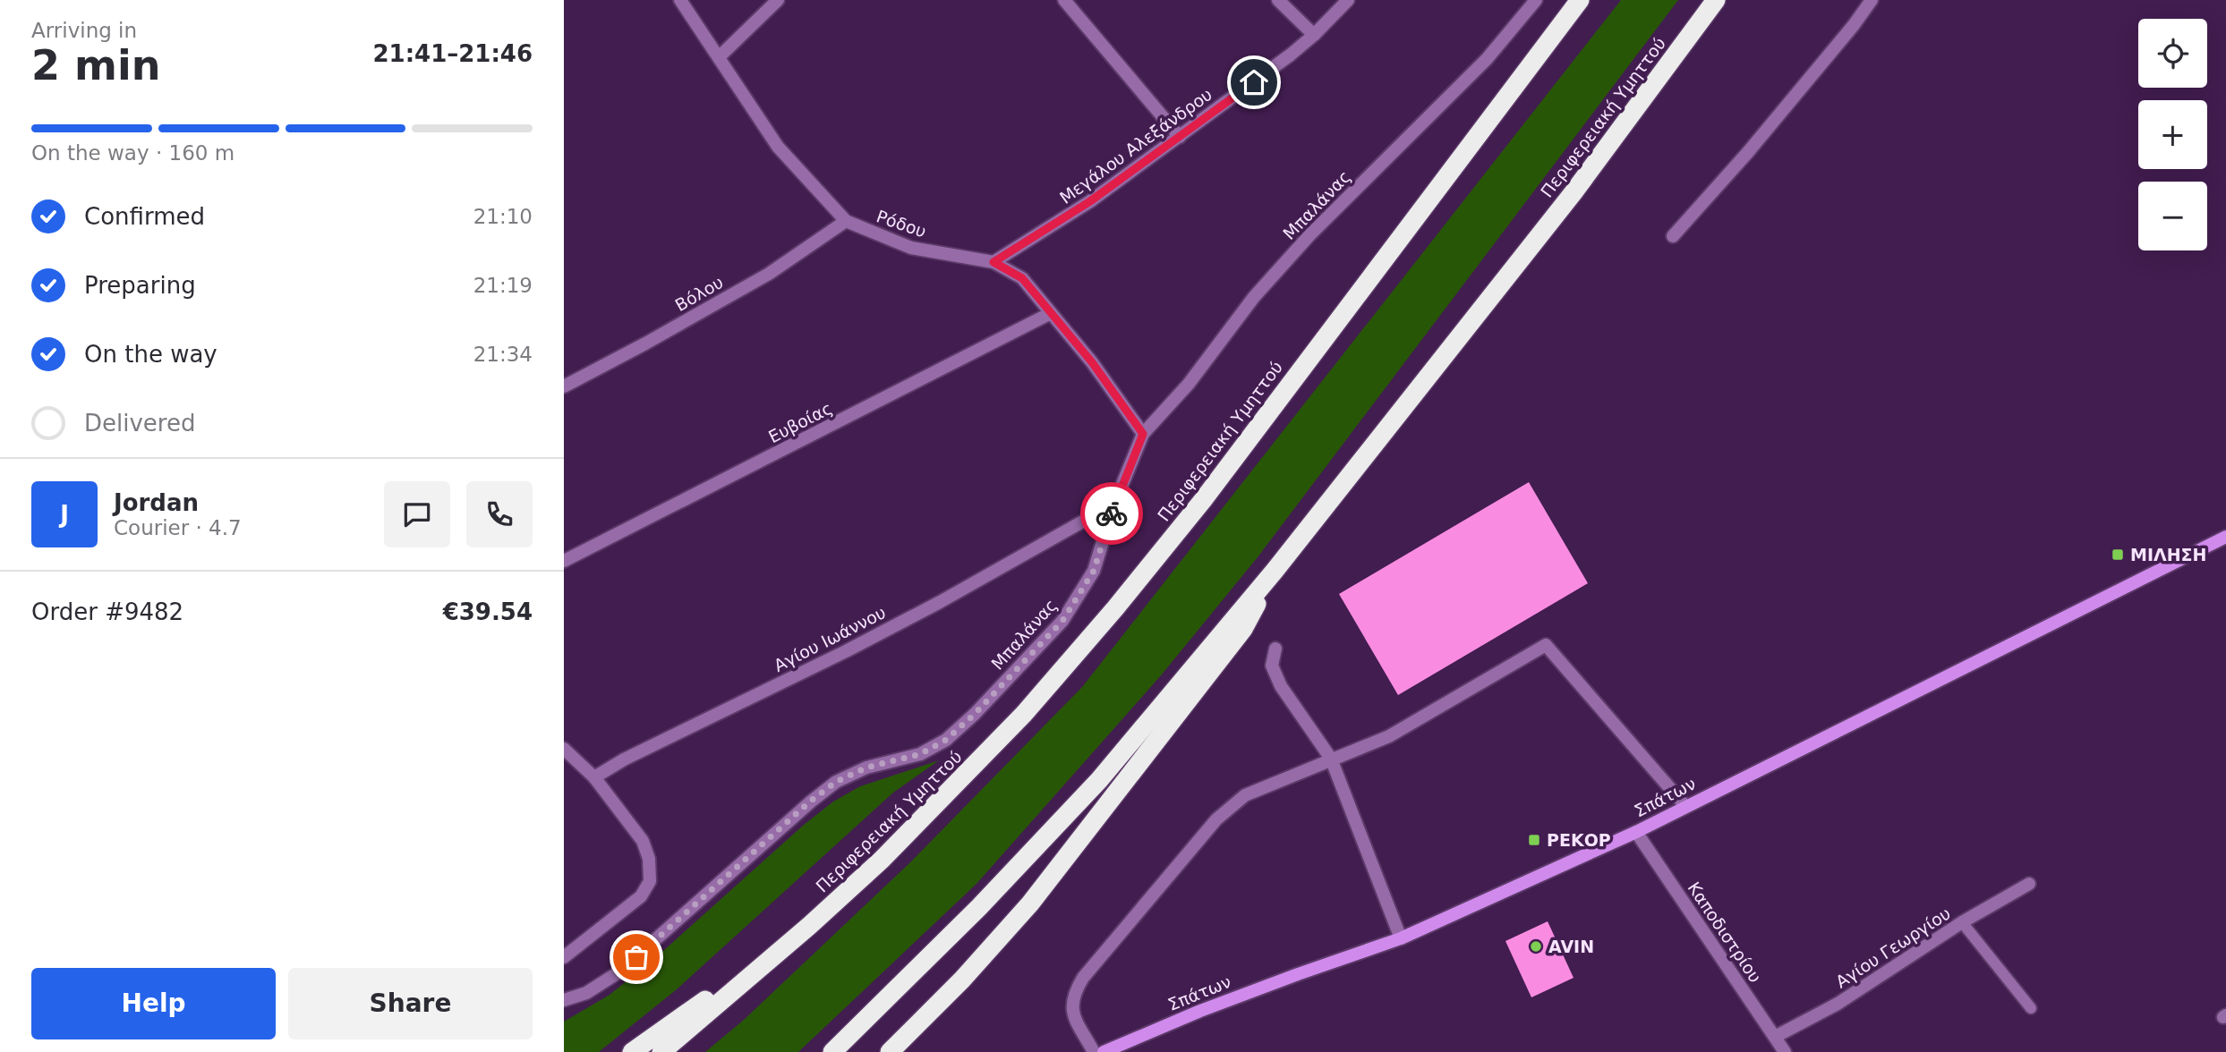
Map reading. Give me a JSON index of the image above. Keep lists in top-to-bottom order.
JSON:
{
  "streets": {
    "highway": ["Περιφερειακή Υμηττού"],
    "main road": ["Σπάτων"],
    "street": [
      "Μεγάλου Αλεξάνδρου",
      "Μπαλάνας",
      "Ρόδου",
      "Βόλου",
      "Ευβοίας",
      "Αγίου Ιωάννου",
      "Καποδιστρίου",
      "Αγίου Γεωργίου"
    ]
  },
  "crossings": [
    ["Μεγάλου Αλεξάνδρου", "Ρόδου"],
    ["Μπαλάνας", "Ρόδου"],
    ["Μπαλάνας", "Αγίου Ιωάννου"],
    ["Ρόδου", "Βόλου"],
    ["Ρόδου", "Ευβοίας"],
    ["Σπάτων", "Καποδιστρίου"],
    ["Καποδιστρίου", "Αγίου Γεωργίου"]
  ],
  "places": {
    "transit": ["ΜΙΛΗΣΗ", "ΡΕΚΟΡ"],
    "other": ["AVIN"]
  },
  "page": {
    "heading": ["2 min", "Arriving in", "21:41–21:46"],
    "panel": [
      "Jordan",
      "Courier · 4.7",
      "Order #9482",
      "€39.54"
    ],
    "map_buttons": ["+", "−"],
    "bar": "On the way · 160 m",
    "list": [
      ["Confirmed", "21:10"],
      ["Preparing", "21:19"],
      ["On the way", "21:34"],
      "Delivered"
    ],
    "round": "J",
    "buttons": ["Help", "Share"]
  }
}
